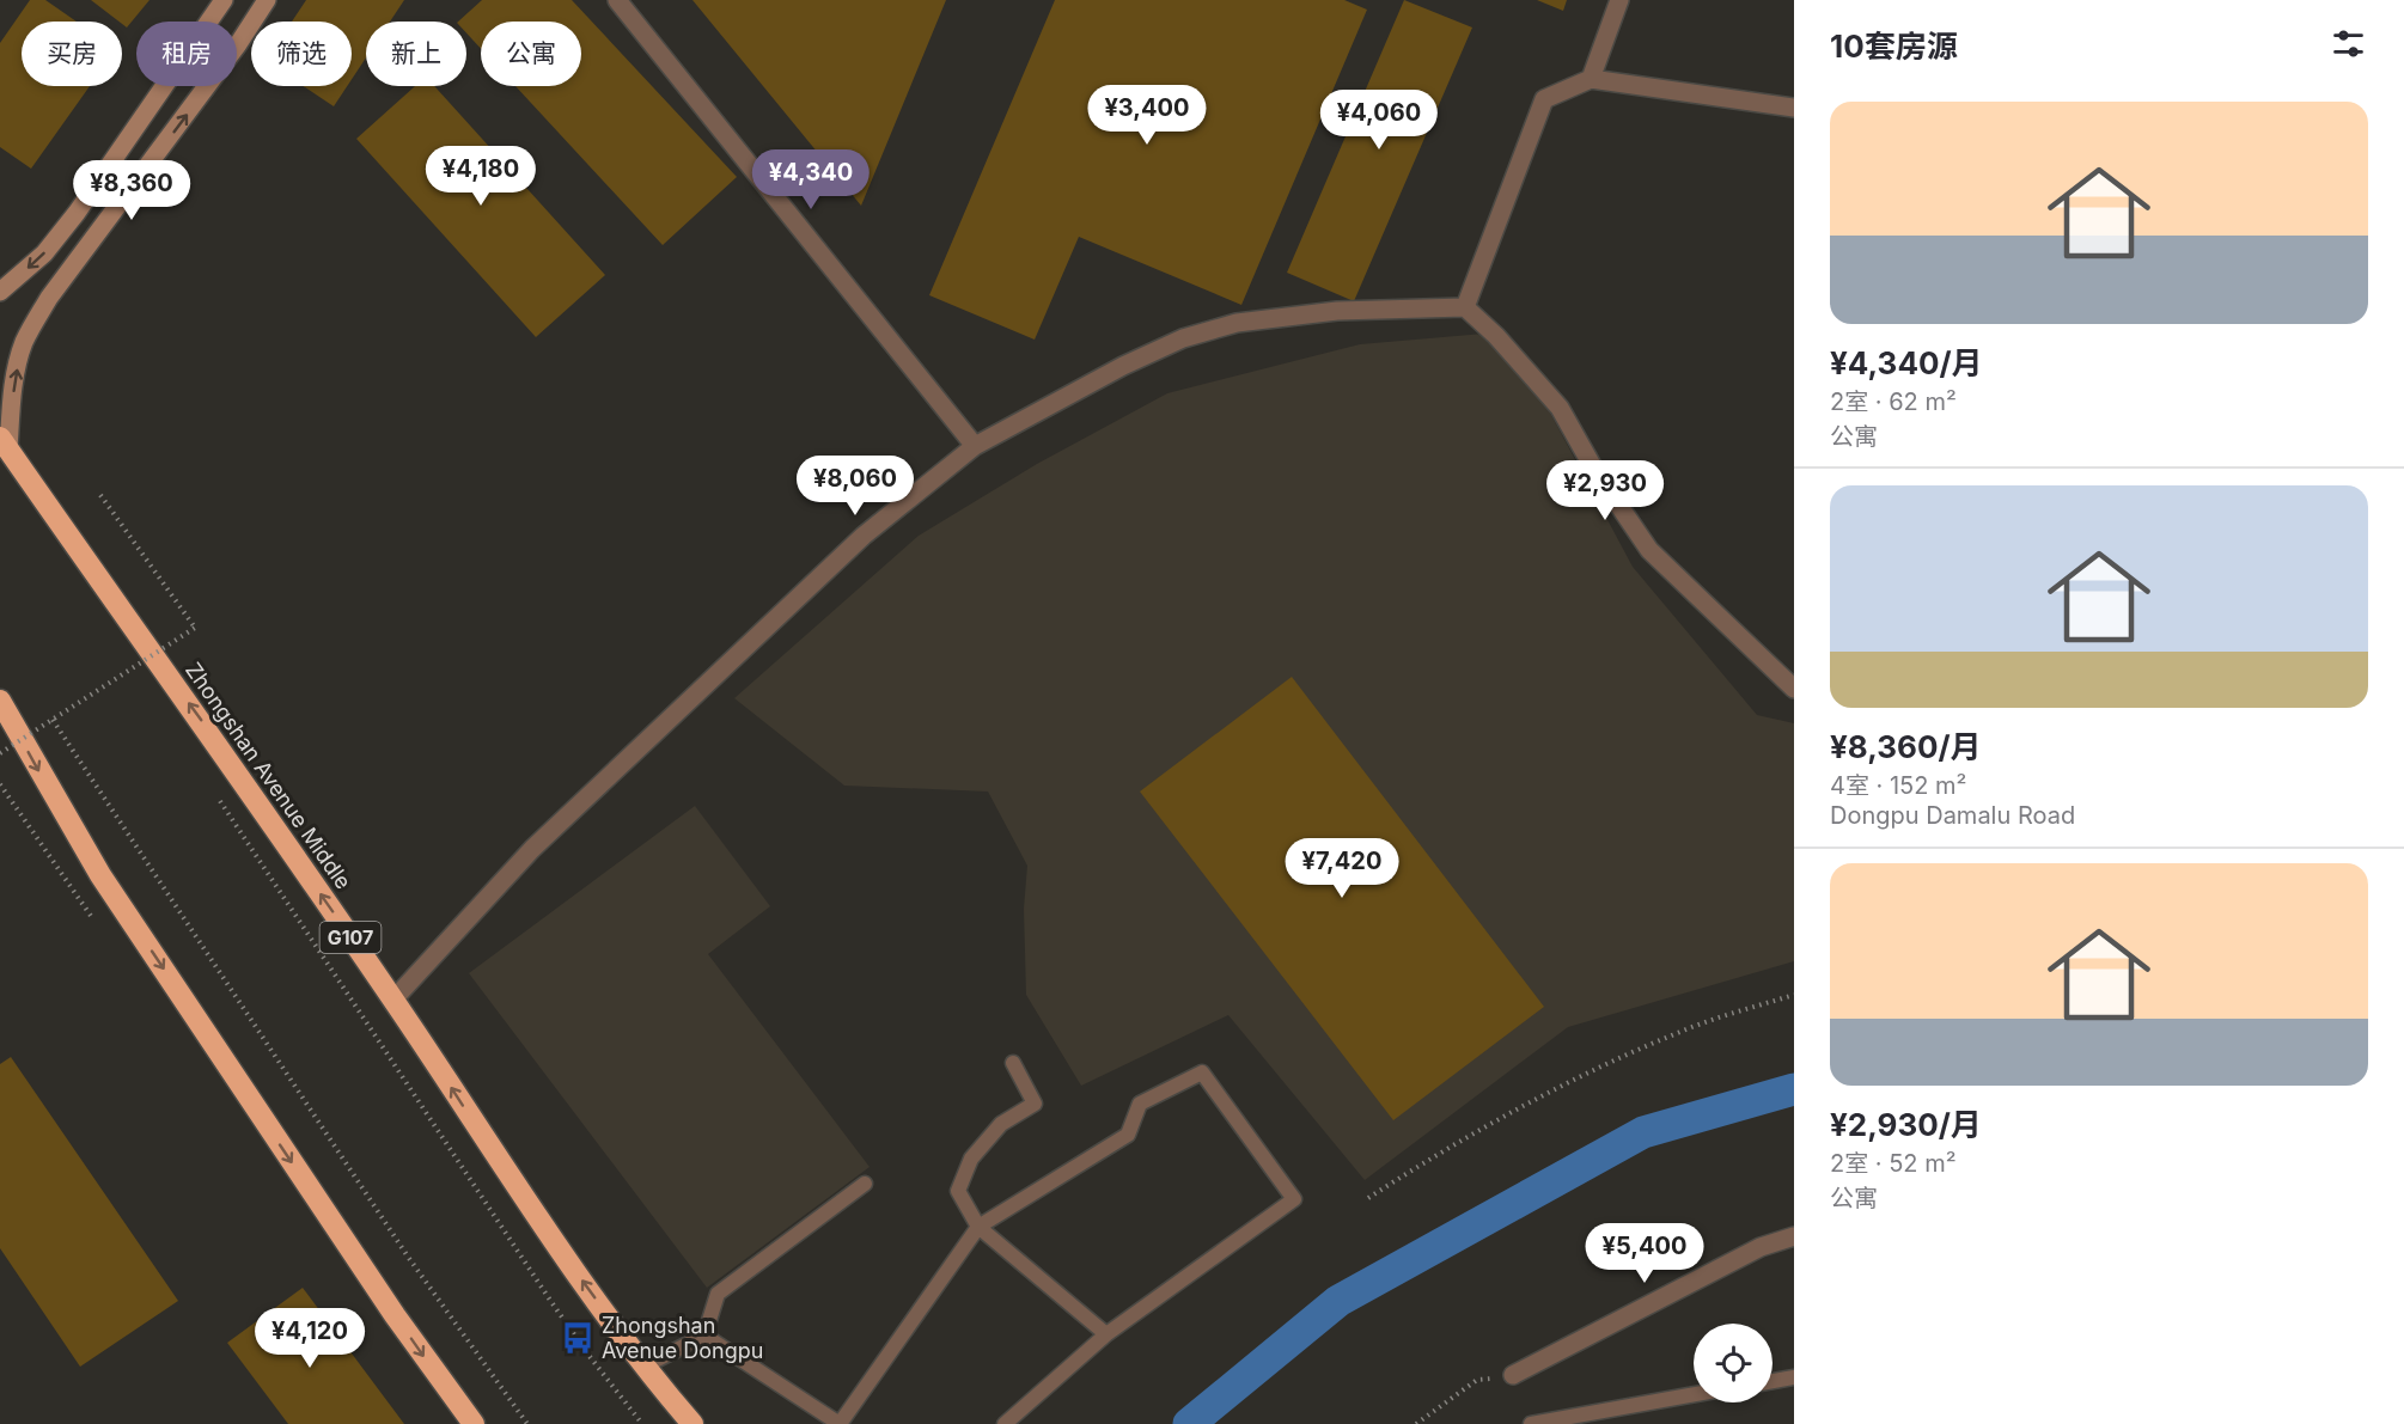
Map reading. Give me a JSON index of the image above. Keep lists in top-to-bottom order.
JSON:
{
  "streets": {
    "highway": ["Zhongshan Avenue Middle", "G107"]
  },
  "places": {
    "bus stop": ["Zhongshan Avenue Dongpu"]
  },
  "page": {
    "heading": "10套房源",
    "chip": [
      "买房",
      "租房",
      "筛选",
      "新上",
      "公寓"
    ],
    "price": [
      "¥3,400",
      "¥4,060",
      "¥4,180",
      "¥4,340",
      "¥8,360",
      "¥8,060",
      "¥2,930",
      "¥7,420",
      "¥5,400",
      "¥4,120"
    ],
    "list": [
      {
        "name": "¥4,340/月",
        "note": "2室 · 62 m² · 公寓"
      },
      {
        "name": "¥8,360/月",
        "note": "4室 · 152 m² · Dongpu Damalu Road"
      },
      {
        "name": "¥2,930/月",
        "note": "2室 · 52 m² · 公寓"
      }
    ]
  }
}
